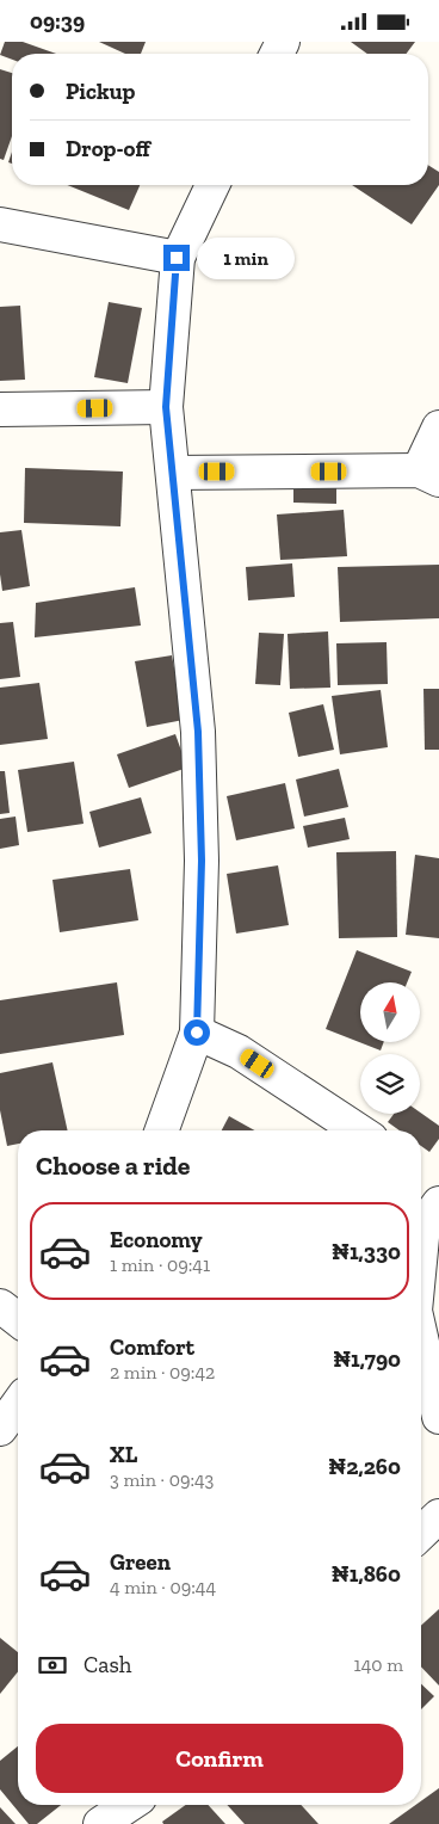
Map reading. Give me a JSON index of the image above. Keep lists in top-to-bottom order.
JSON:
{
  "north": "top",
  "page": {
    "status": "09:39",
    "banner": ["Pickup", "Drop-off"],
    "bubble": "1 min",
    "heading": "Choose a ride",
    "list": [
      {
        "name": "Economy",
        "note": "1 min · 09:41",
        "value": "₦1,330"
      },
      {
        "name": "Comfort",
        "note": "2 min · 09:42",
        "value": "₦1,790"
      },
      {
        "name": "XL",
        "note": "3 min · 09:43",
        "value": "₦2,260"
      },
      {
        "name": "Green",
        "note": "4 min · 09:44",
        "value": "₦1,860"
      }
    ],
    "pay": ["Cash", "140 m"],
    "buttons": "Confirm"
  }
}
